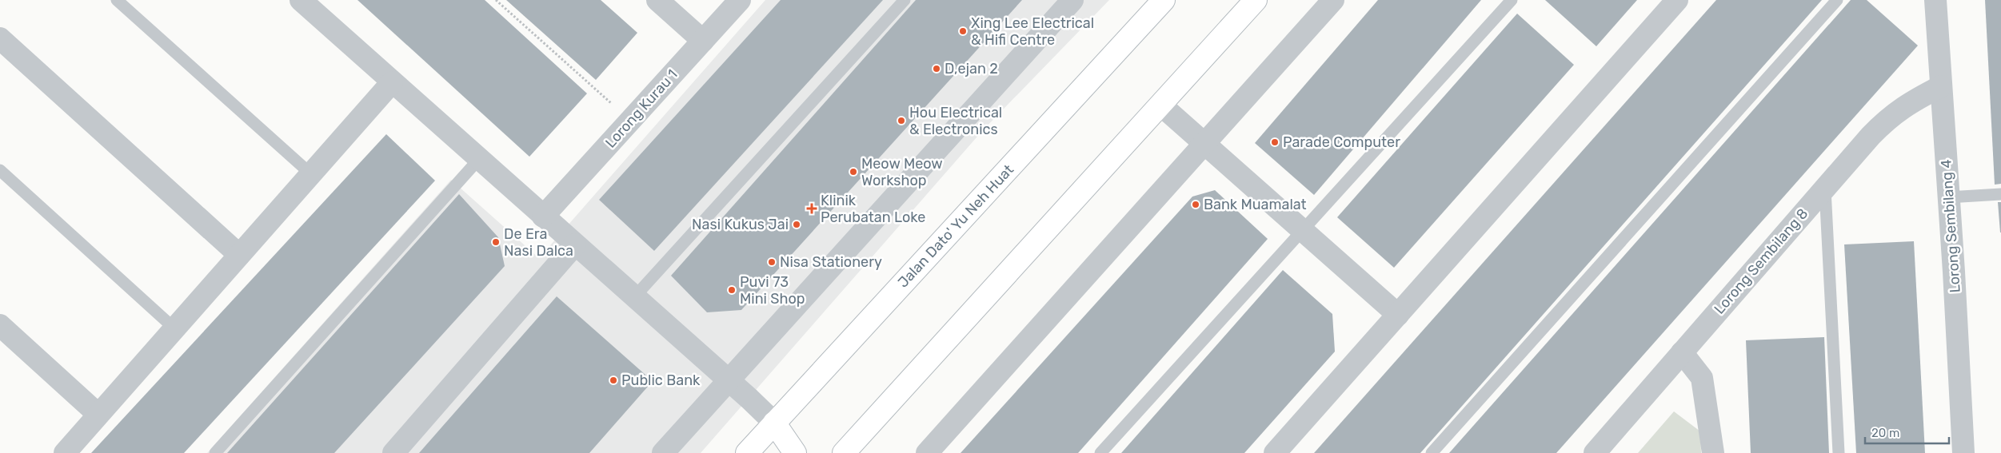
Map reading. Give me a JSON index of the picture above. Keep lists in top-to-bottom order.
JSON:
{
  "streets": {
    "main road": ["Jalan Dato' Yu Neh Huat"],
    "street": ["Lorong Kurau 1", "Lorong Sembilang 4", "Lorong Sembilang 8"]
  },
  "crossings": [
    ["Lorong Sembilang 4", "Lorong Sembilang 8"]
  ],
  "places": {
    "other": [
      "Xing Lee Electrical & Hifi Centre",
      "D,ejan 2",
      "Hou Electrical & Electronics",
      "Parade Computer",
      "Meow Meow Workshop",
      "Bank Muamalat",
      "Nasi Kukus Jai",
      "De Era Nasi Dalca",
      "Nisa Stationery",
      "Puvi 73 Mini Shop",
      "Public Bank"
    ],
    "health": ["Klinik Perubatan Loke"]
  },
  "scale_bar": "20 m"
}
